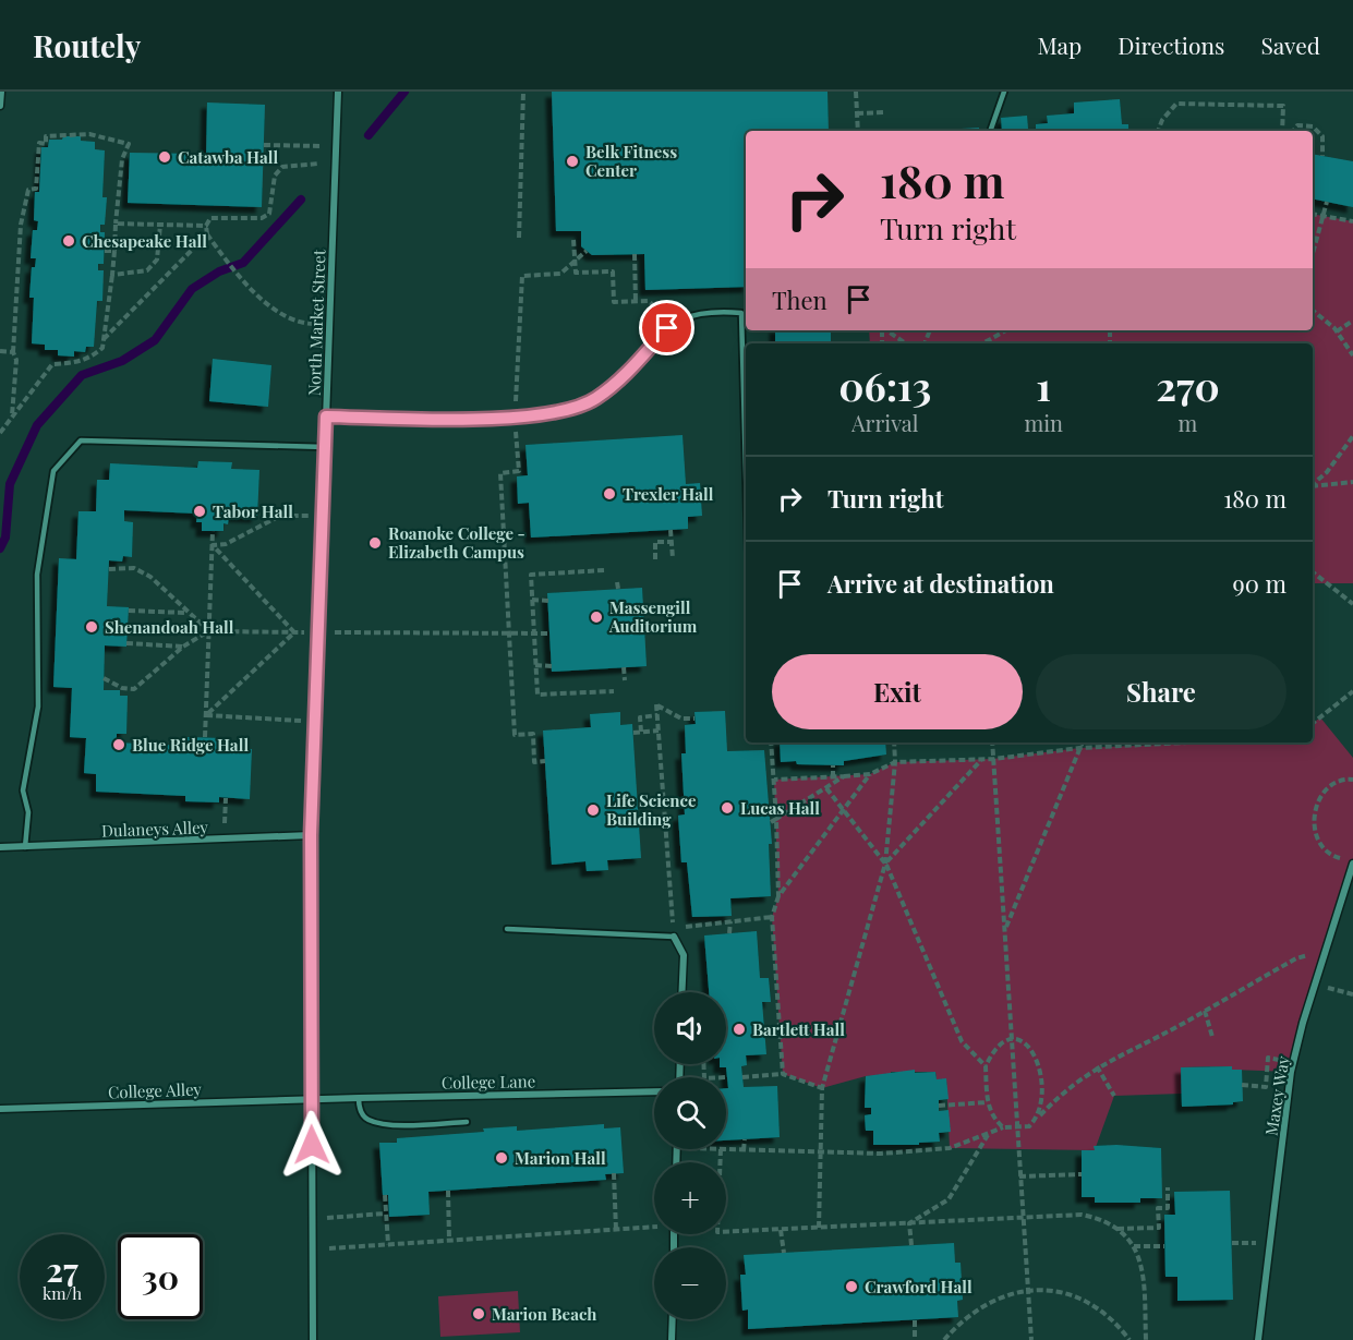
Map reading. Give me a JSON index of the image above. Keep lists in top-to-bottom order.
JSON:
{
  "streets": {
    "street": [
      "North Market Street",
      "Dulaneys Alley",
      "College Lane",
      "College Alley",
      "Maxey Way"
    ]
  },
  "crossings": [
    ["North Market Street", "Dulaneys Alley"],
    ["North Market Street", "College Lane"],
    ["North Market Street", "College Alley"],
    ["College Lane", "College Alley"]
  ],
  "places": [
    "Catawba Hall",
    "Belk Fitness Center",
    "Chesapeake Hall",
    "Trexler Hall",
    "Tabor Hall",
    "Roanoke College - Elizabeth Campus",
    "Massengill Auditorium",
    "Shenandoah Hall",
    "Blue Ridge Hall",
    "Lucas Hall",
    "Life Science Building",
    "Bartlett Hall",
    "Marion Hall",
    "Crawford Hall",
    "Marion Beach"
  ],
  "page": {
    "header": "Routely",
    "nav": ["Map", "Directions", "Saved"],
    "turn": ["180 m", "Turn right"],
    "then": "Then",
    "eta": [
      "06:13",
      "Arrival",
      "1",
      "min",
      "270",
      "m"
    ],
    "list": [
      {
        "name": "Turn right",
        "value": "180 m"
      },
      {
        "name": "Arrive at destination",
        "value": "90 m"
      }
    ],
    "buttons": ["Exit", "Share"],
    "map_buttons": ["+", "−"],
    "speed": "27 km/h",
    "limit": "30"
  }
}
